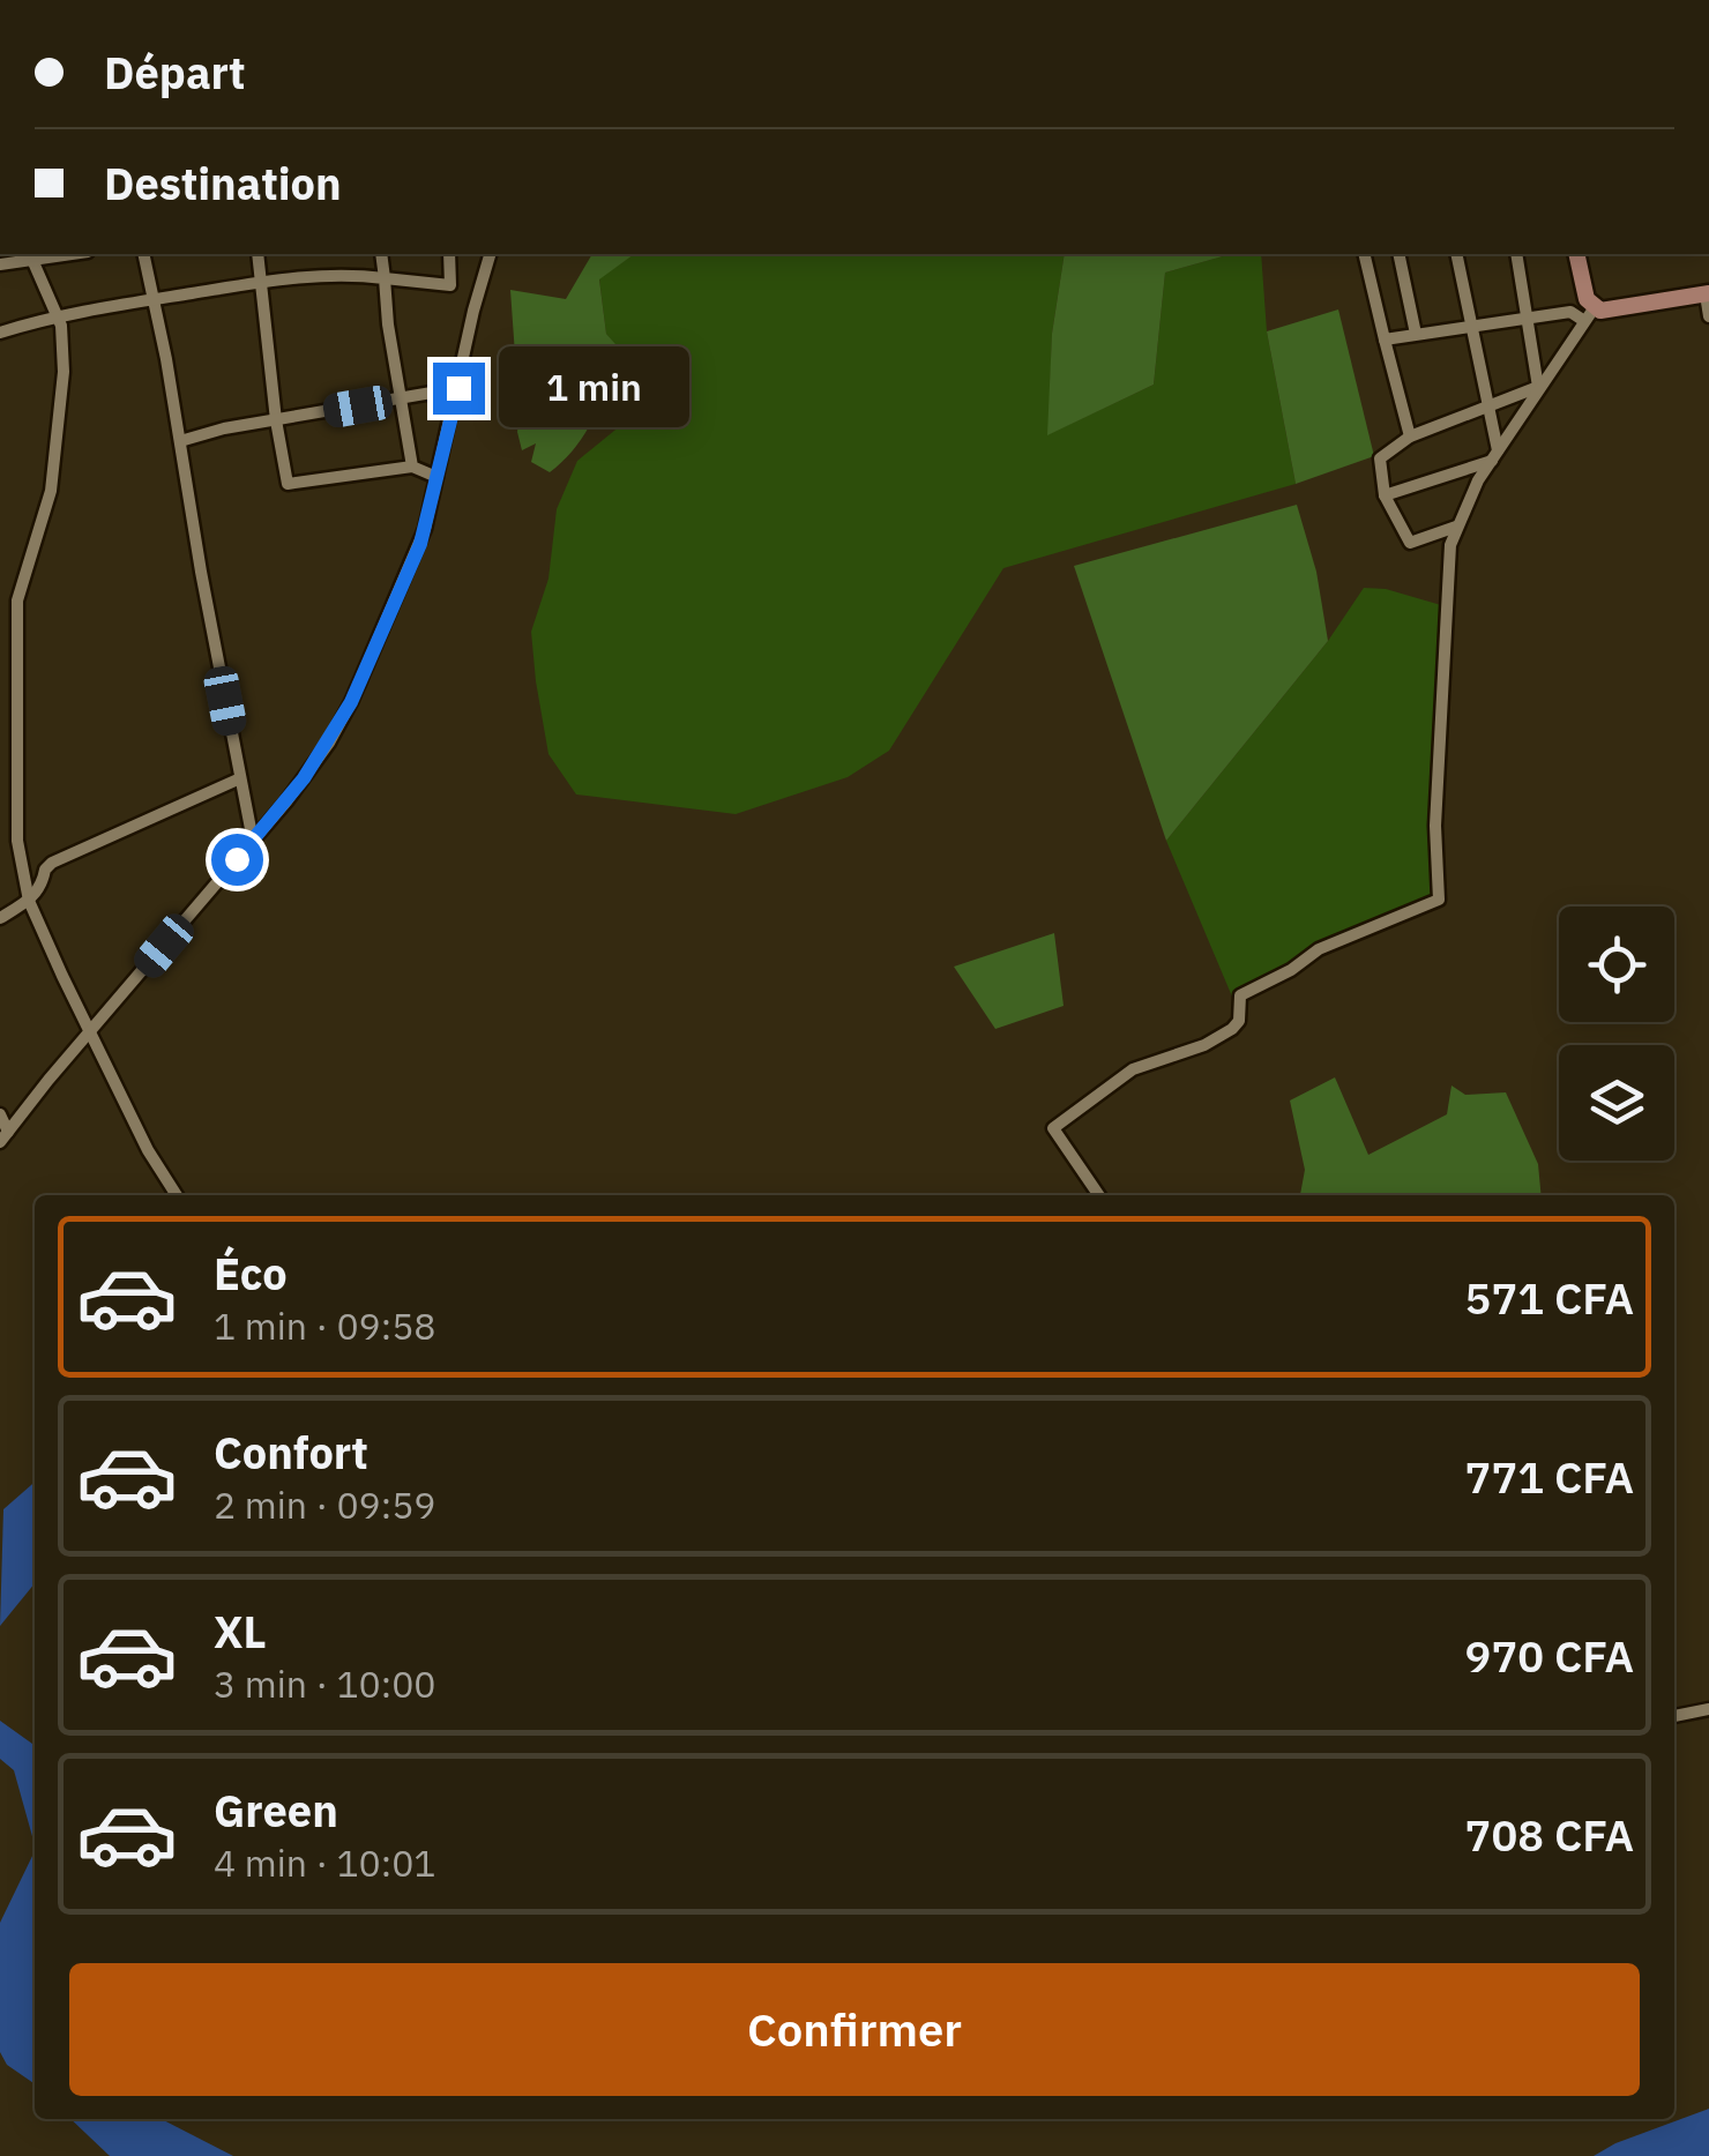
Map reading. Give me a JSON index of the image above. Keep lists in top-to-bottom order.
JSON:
{
  "page": {
    "banner": ["Départ", "Destination"],
    "bubble": "1 min",
    "list": [
      {
        "name": "Éco",
        "note": "1 min · 09:58",
        "value": "571 CFA"
      },
      {
        "name": "Confort",
        "note": "2 min · 09:59",
        "value": "771 CFA"
      },
      {
        "name": "XL",
        "note": "3 min · 10:00",
        "value": "970 CFA"
      },
      {
        "name": "Green",
        "note": "4 min · 10:01",
        "value": "708 CFA"
      }
    ],
    "buttons": "Confirmer"
  }
}
